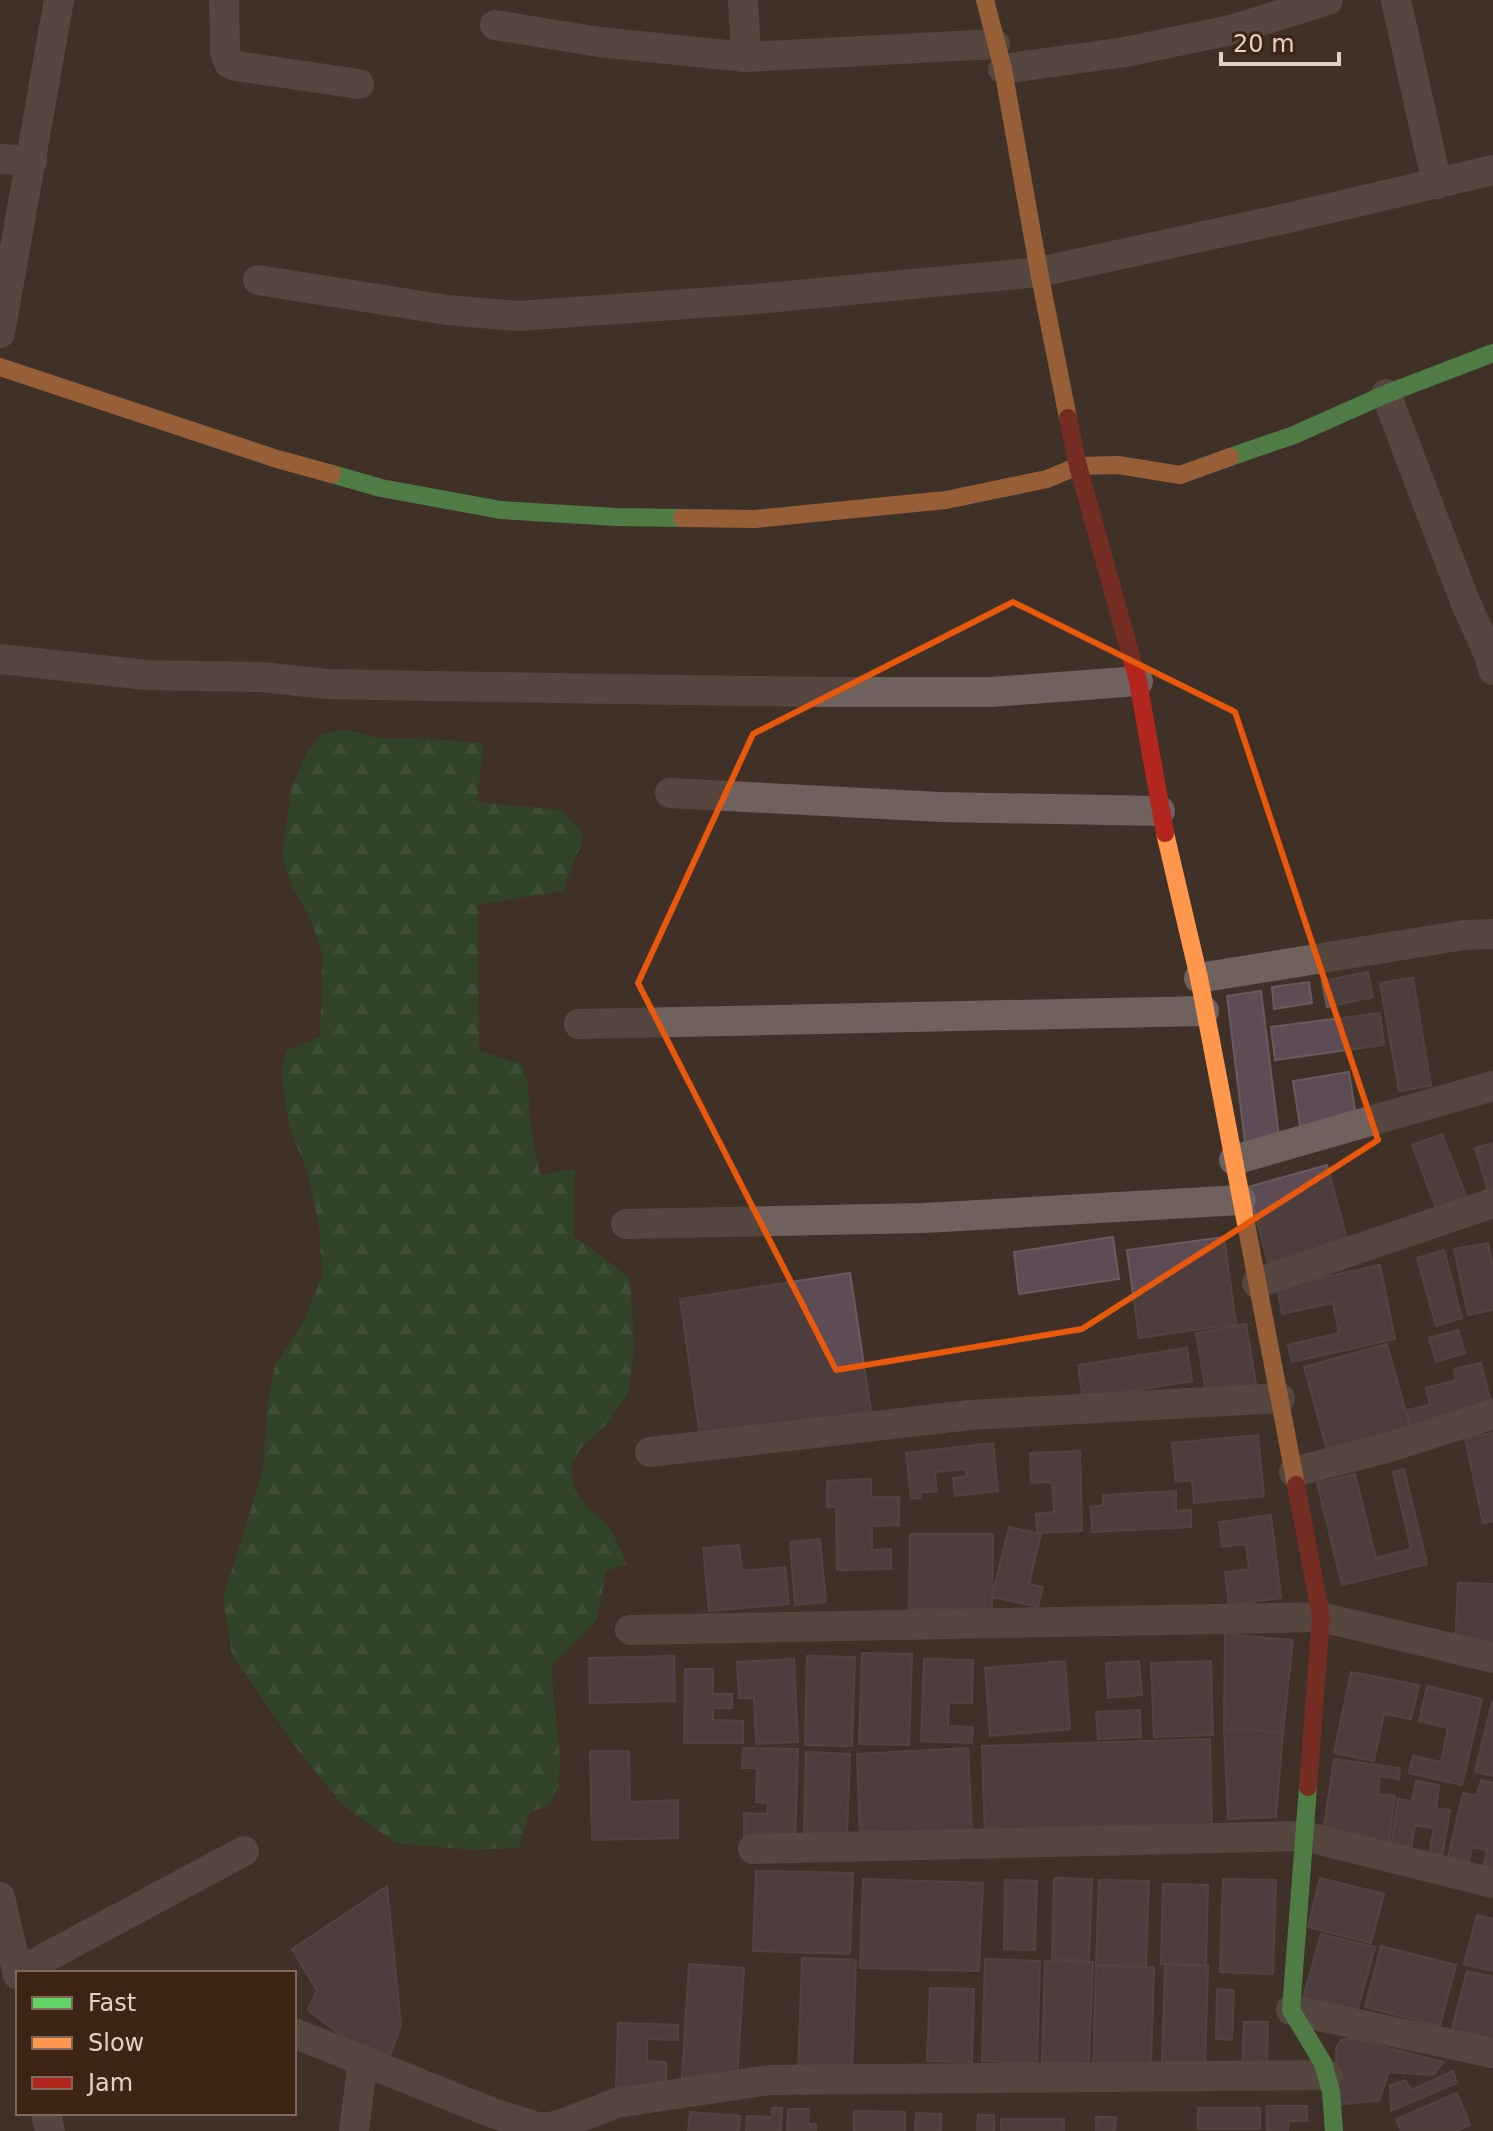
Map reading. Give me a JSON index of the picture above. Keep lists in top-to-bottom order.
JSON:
{
  "legend": ["Fast", "Slow", "Jam"],
  "scale_bar": "20 m"
}
